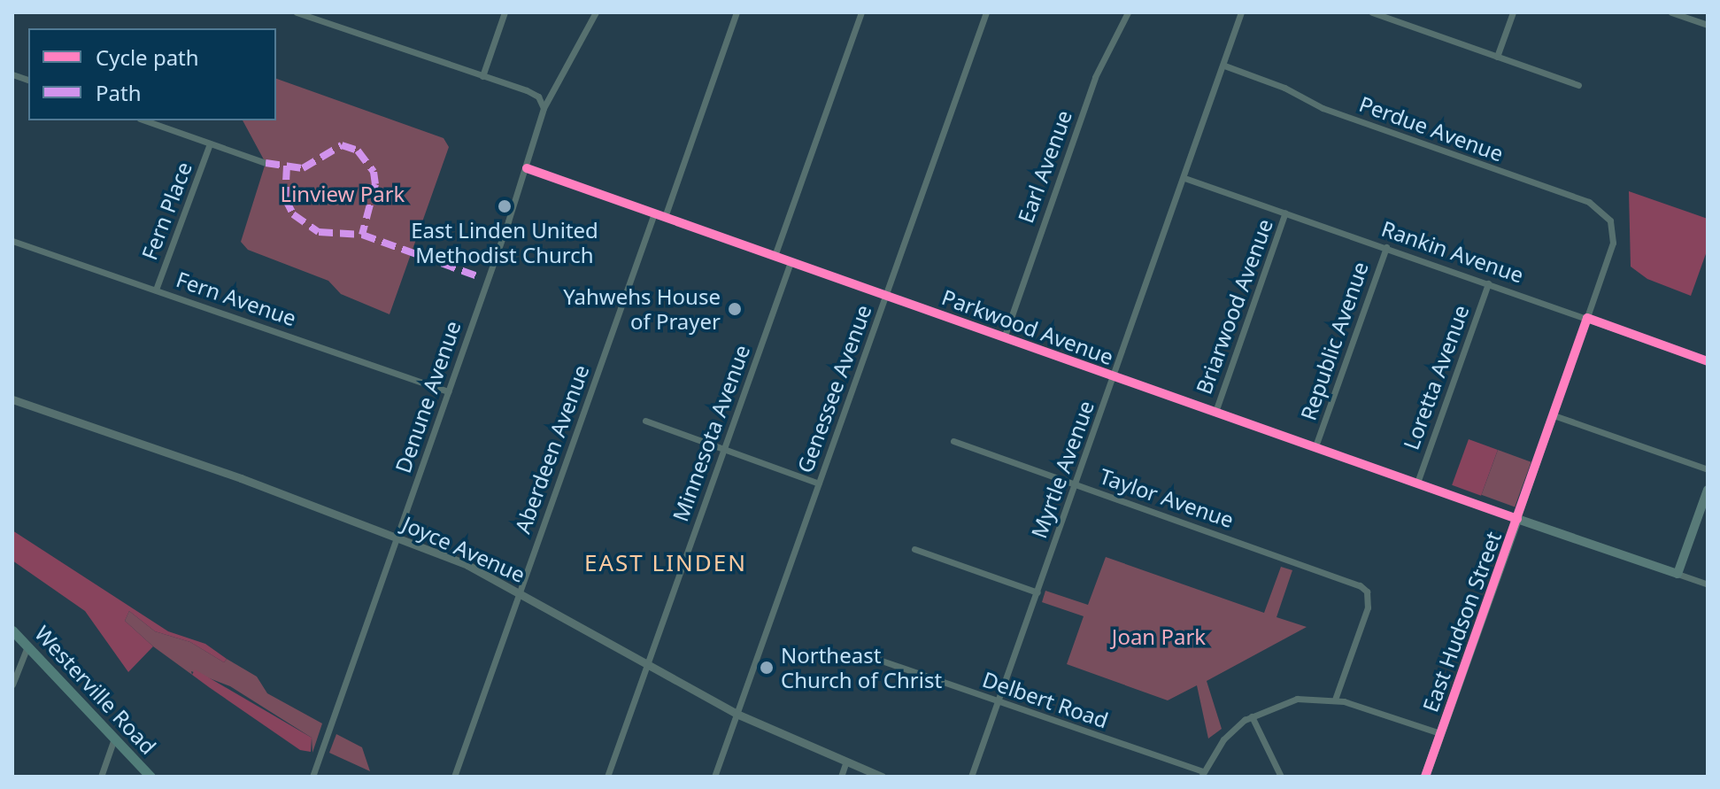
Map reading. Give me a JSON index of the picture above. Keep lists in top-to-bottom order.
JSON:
{
  "streets": {
    "main road": ["Parkwood Avenue", "East Hudson Street", "Westerville Road"],
    "street": [
      "Perdue Avenue",
      "Earl Avenue",
      "Fern Place",
      "Rankin Avenue",
      "Fern Avenue",
      "Briarwood Avenue",
      "Republic Avenue",
      "Loretta Avenue",
      "Genessee Avenue",
      "Denune Avenue",
      "Minnesota Avenue",
      "Aberdeen Avenue",
      "Myrtle Avenue",
      "Taylor Avenue",
      "Joyce Avenue",
      "Delbert Road"
    ]
  },
  "crossings": [
    ["Perdue Avenue", "Myrtle Avenue"],
    ["Perdue Avenue", "East Hudson Street"],
    ["Earl Avenue", "Parkwood Avenue"],
    ["Fern Place", "Fern Avenue"],
    ["Rankin Avenue", "Briarwood Avenue"],
    ["Rankin Avenue", "Republic Avenue"],
    ["Rankin Avenue", "Loretta Avenue"],
    ["Rankin Avenue", "Myrtle Avenue"],
    ["Rankin Avenue", "East Hudson Street"],
    ["Fern Avenue", "Denune Avenue"],
    ["Briarwood Avenue", "Parkwood Avenue"],
    ["Parkwood Avenue", "Republic Avenue"],
    ["Parkwood Avenue", "Loretta Avenue"],
    ["Parkwood Avenue", "Genessee Avenue"],
    ["Parkwood Avenue", "Denune Avenue"],
    ["Parkwood Avenue", "Minnesota Avenue"],
    ["Parkwood Avenue", "Aberdeen Avenue"],
    ["Parkwood Avenue", "Myrtle Avenue"],
    ["Parkwood Avenue", "East Hudson Street"],
    ["Genessee Avenue", "Joyce Avenue"],
    ["Denune Avenue", "Joyce Avenue"],
    ["Minnesota Avenue", "Joyce Avenue"],
    ["Aberdeen Avenue", "Joyce Avenue"],
    ["Myrtle Avenue", "Taylor Avenue"],
    ["Myrtle Avenue", "Delbert Road"]
  ],
  "districts": ["EAST LINDEN"],
  "parks": ["Linview Park", "Joan Park"],
  "places": ["East Linden United Methodist Church", "Yahwehs House of Prayer", "Northeast Church of Christ"],
  "legend": ["Cycle path", "Path"]
}
